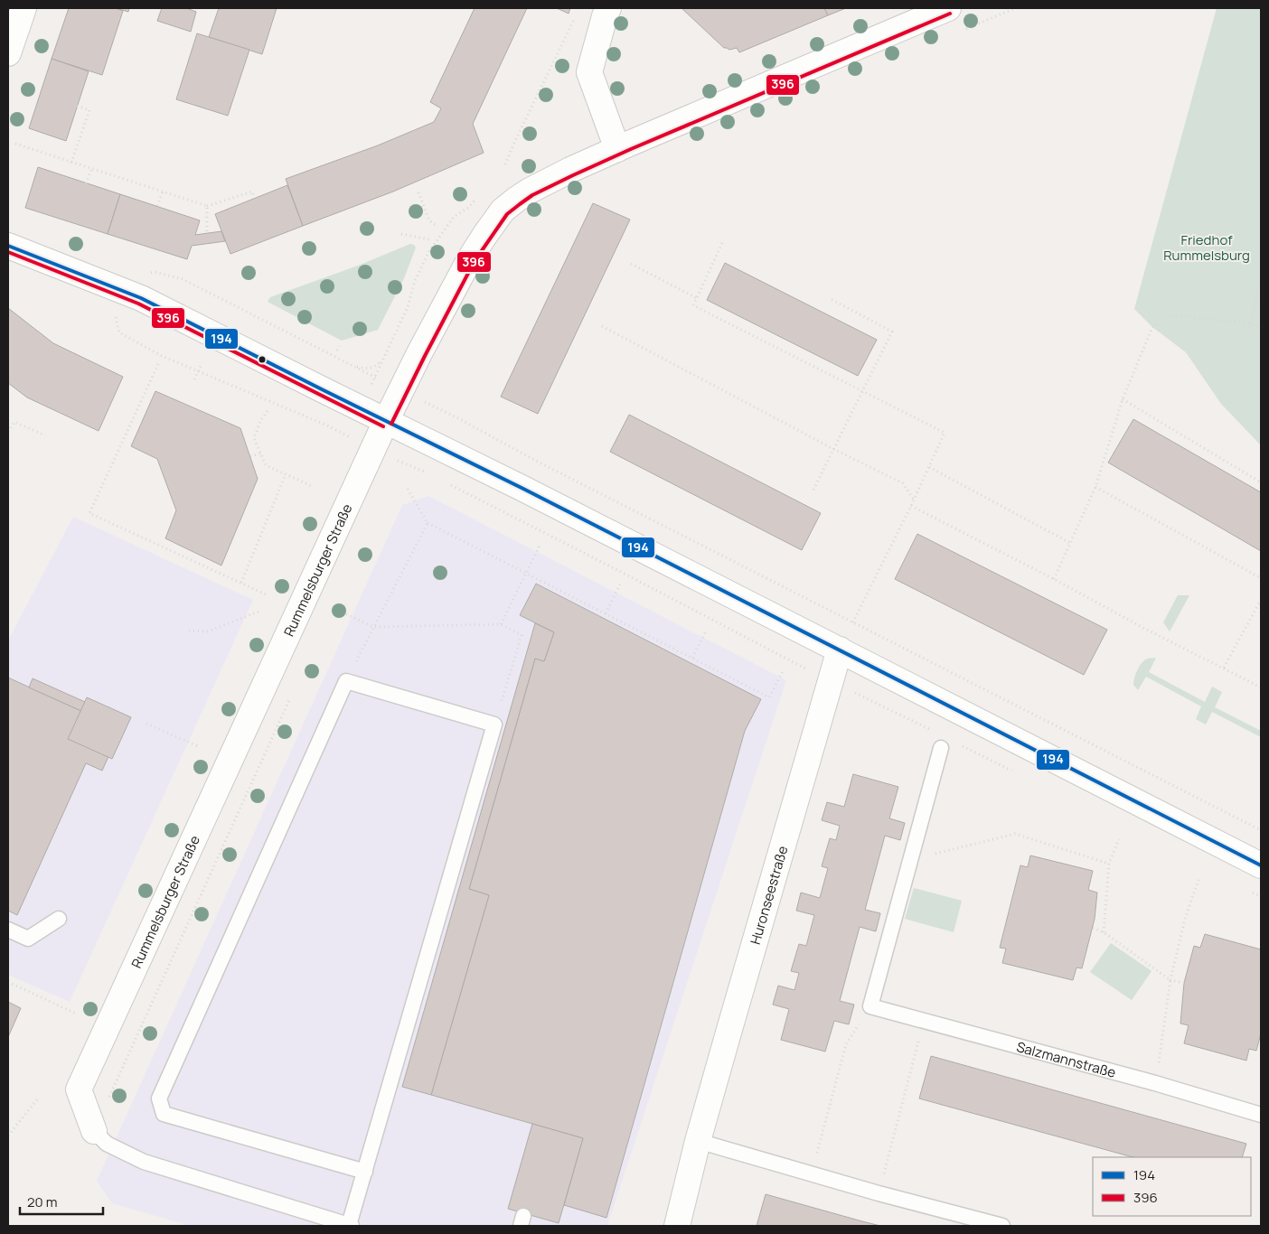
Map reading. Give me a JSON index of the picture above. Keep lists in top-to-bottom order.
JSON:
{
  "streets": {
    "street": ["Rummelsburger Straße", "Huronseestraße"],
    "lane": ["Salzmannstraße"]
  },
  "parks": ["Friedhof Rummelsburg"],
  "lines": ["transit line 396", "transit line 194"],
  "legend": ["194", "396"],
  "scale_bar": "20 m"
}
